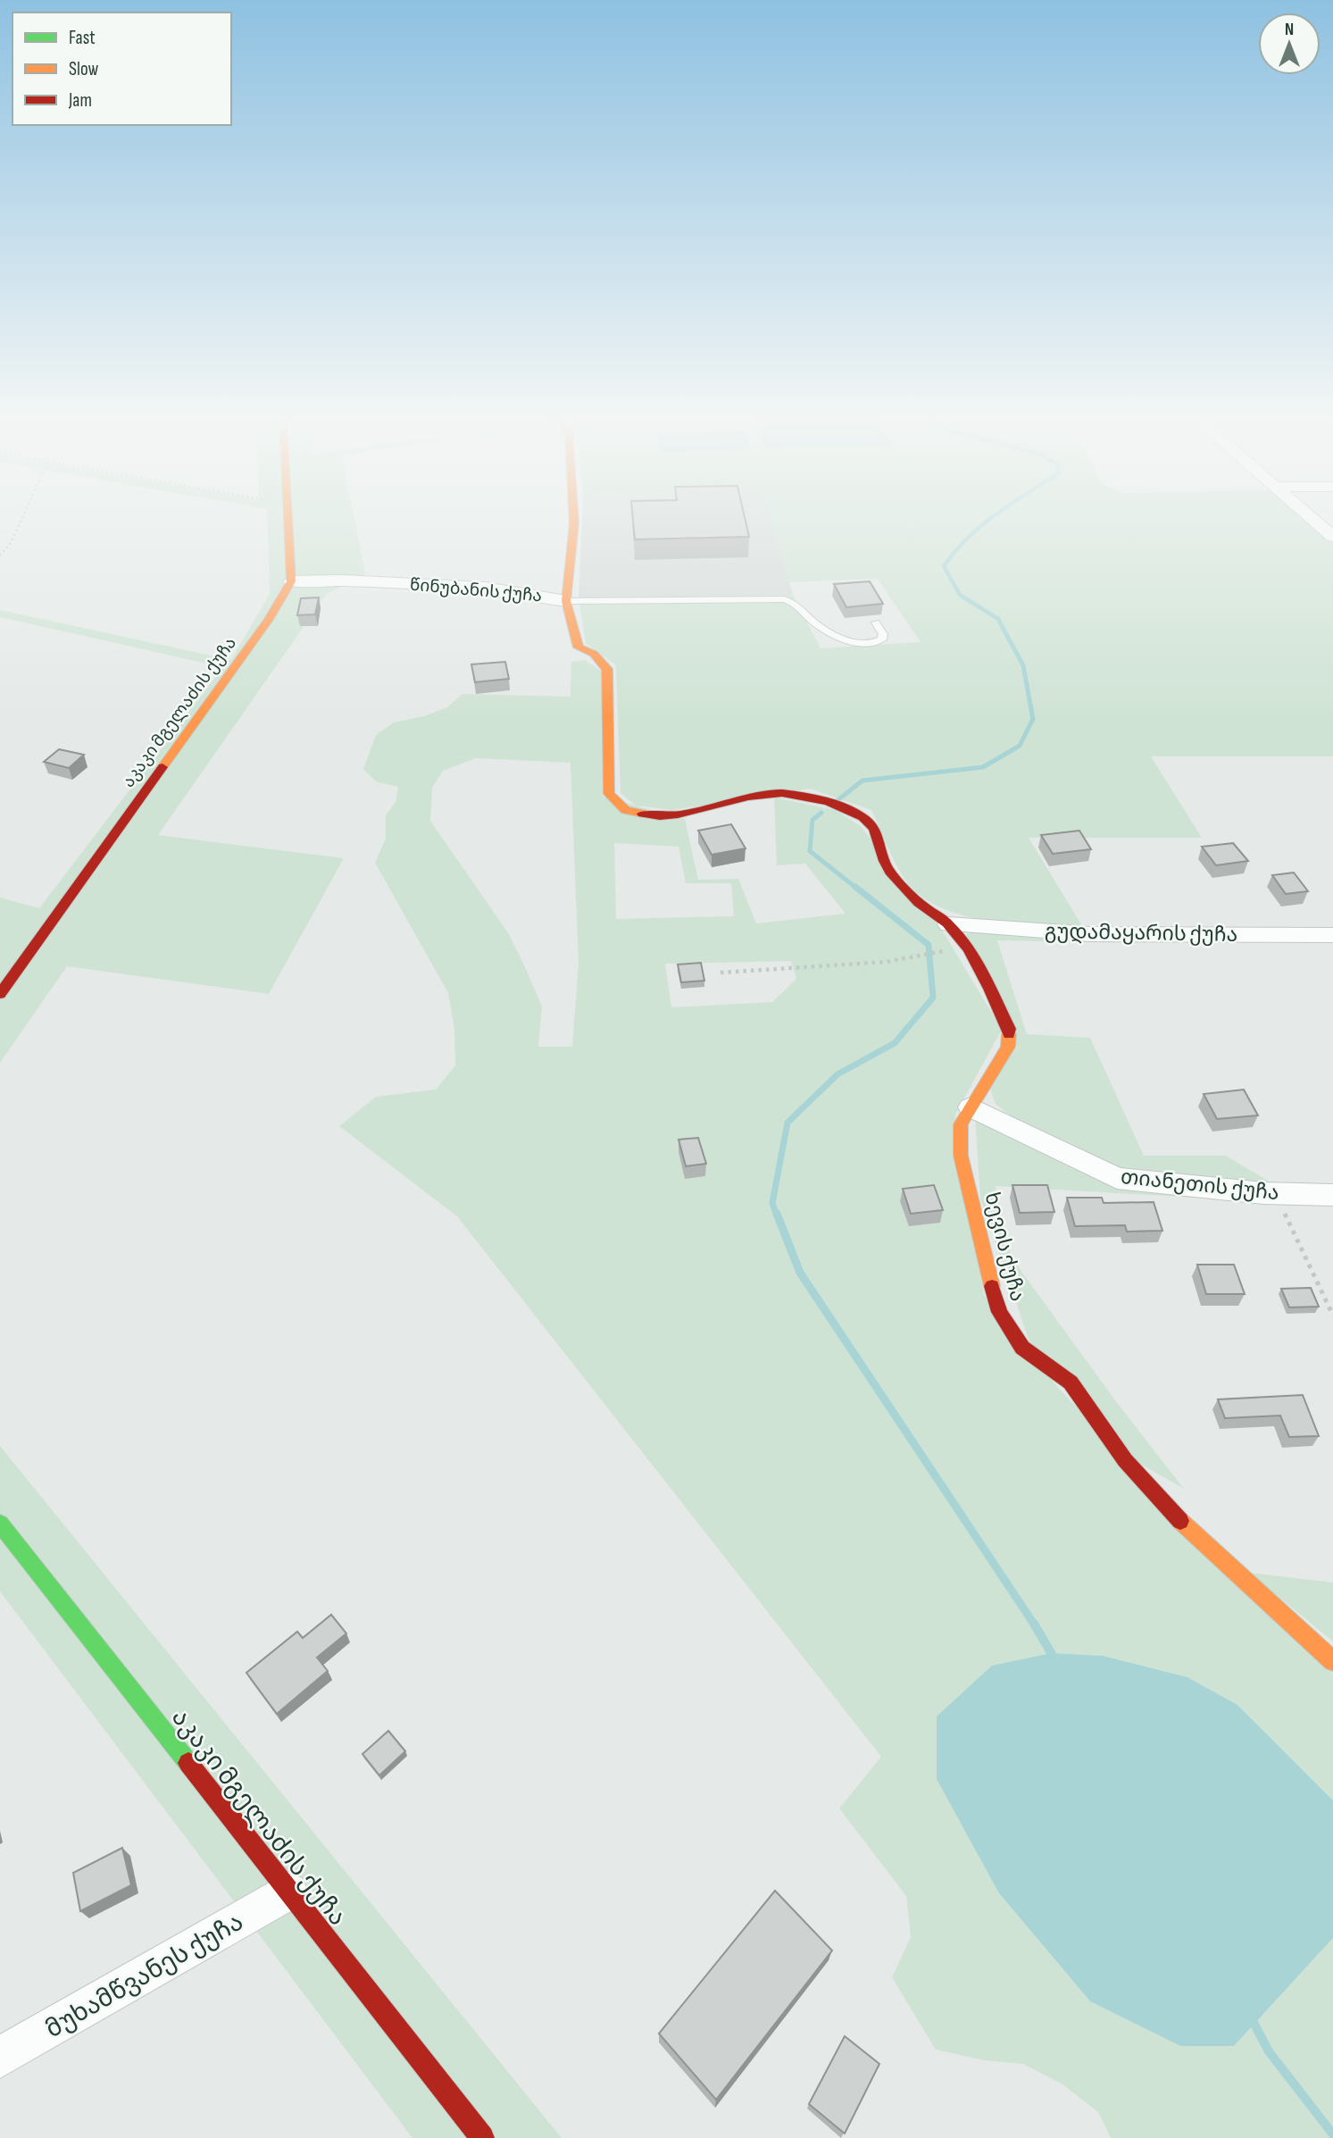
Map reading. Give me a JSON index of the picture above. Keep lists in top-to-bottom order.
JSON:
{
  "streets": {
    "street": [
      "წინუბანის ქუჩა",
      "აკაკი მგელაძის ქუჩა",
      "გუდამაყარის ქუჩა",
      "თიანეთის ქუჩა",
      "ხევის ქუჩა",
      "მუხამწვანეს ქუჩა"
    ]
  },
  "crossings": [
    ["წინუბანის ქუჩა", "აკაკი მგელაძის ქუჩა"],
    ["წინუბანის ქუჩა", "გუდამაყარის ქუჩა"],
    ["წინუბანის ქუჩა", "ხევის ქუჩა"],
    ["აკაკი მგელაძის ქუჩა", "მუხამწვანეს ქუჩა"],
    ["გუდამაყარის ქუჩა", "ხევის ქუჩა"],
    ["თიანეთის ქუჩა", "ხევის ქუჩა"]
  ],
  "legend": ["Fast", "Slow", "Jam"],
  "north": "top"
}
